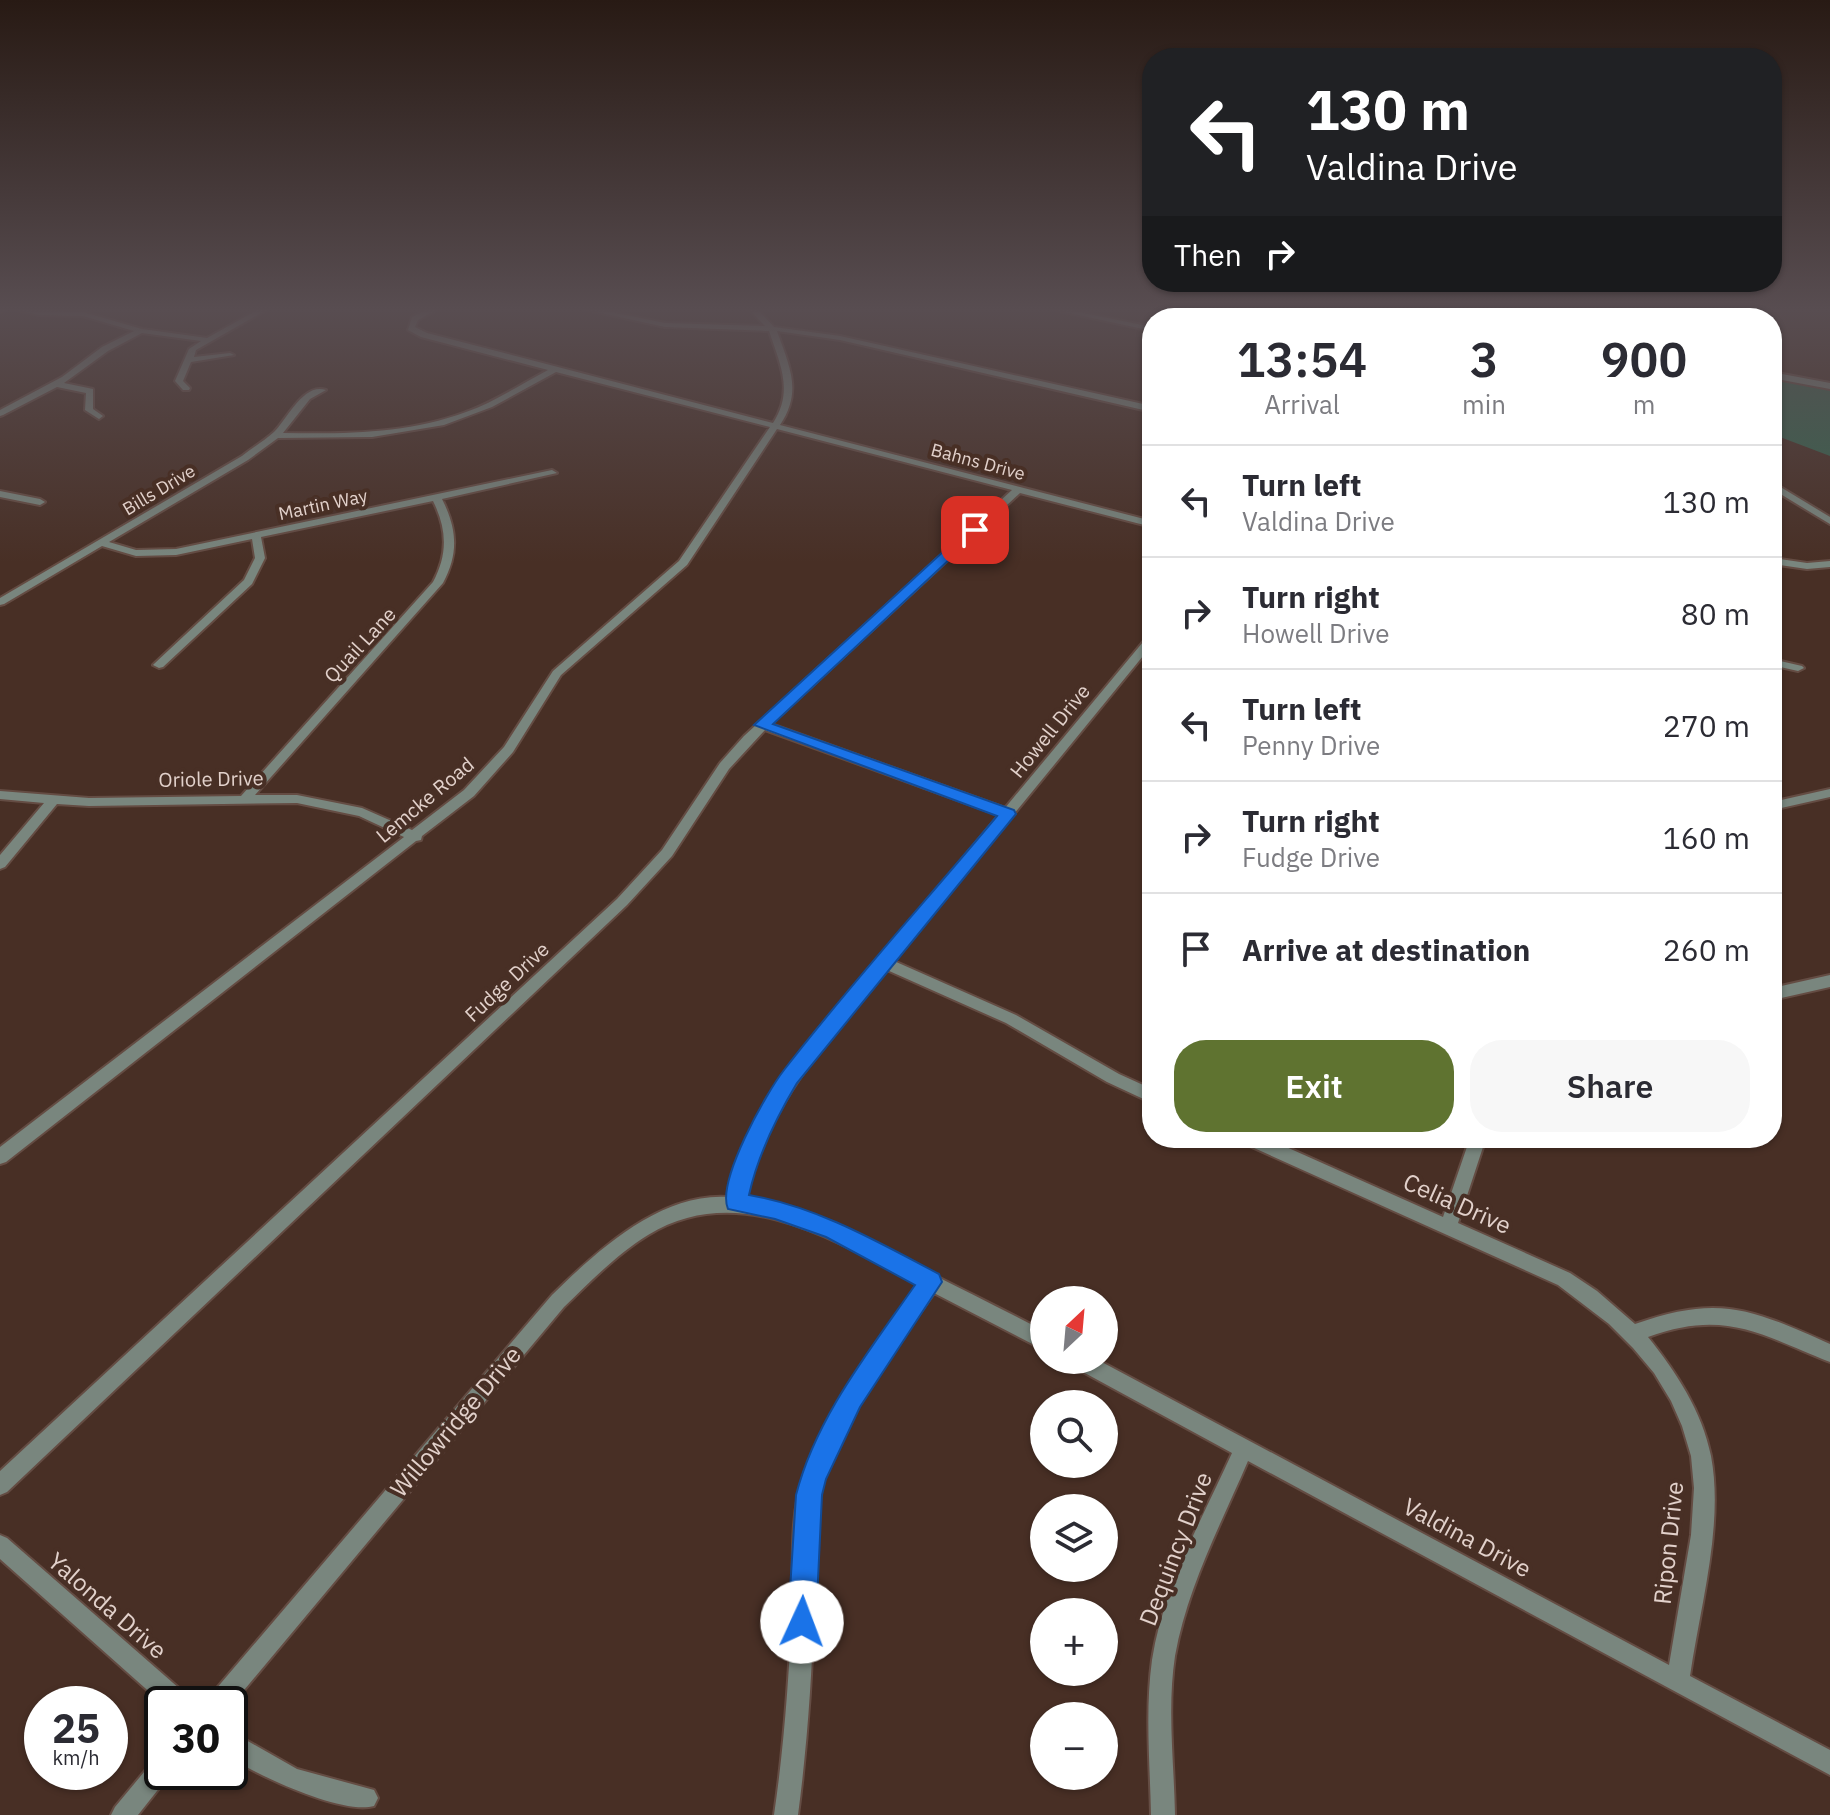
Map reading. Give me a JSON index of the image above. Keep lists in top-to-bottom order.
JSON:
{
  "streets": {
    "street": [
      "Bahns Drive",
      "Bills Drive",
      "Martin Way",
      "Quail Lane",
      "Howell Drive",
      "Oriole Drive",
      "Lemcke Road",
      "Fudge Drive",
      "Celia Drive",
      "Willowridge Drive",
      "Valdina Drive",
      "Ripon Drive",
      "Dequincy Drive",
      "Yalonda Drive"
    ]
  },
  "crossings": [
    ["Bahns Drive", "Lemcke Road"],
    ["Bahns Drive", "Fudge Drive"],
    ["Bills Drive", "Martin Way"],
    ["Martin Way", "Quail Lane"],
    ["Quail Lane", "Oriole Drive"],
    ["Howell Drive", "Willowridge Drive"],
    ["Oriole Drive", "Lemcke Road"],
    ["Celia Drive", "Ripon Drive"],
    ["Valdina Drive", "Ripon Drive"],
    ["Valdina Drive", "Dequincy Drive"]
  ],
  "north": "top right",
  "page": {
    "turn": ["130 m", "Valdina Drive"],
    "then": "Then",
    "eta": [
      "13:54",
      "Arrival",
      "3",
      "min",
      "900",
      "m"
    ],
    "list": [
      {
        "name": "Turn left",
        "note": "Valdina Drive",
        "value": "130 m"
      },
      {
        "name": "Turn right",
        "note": "Howell Drive",
        "value": "80 m"
      },
      {
        "name": "Turn left",
        "note": "Penny Drive",
        "value": "270 m"
      },
      {
        "name": "Turn right",
        "note": "Fudge Drive",
        "value": "160 m"
      },
      {
        "name": "Arrive at destination",
        "value": "260 m"
      }
    ],
    "buttons": ["Exit", "Share"],
    "map_buttons": ["+", "−"],
    "speed": "25 km/h",
    "limit": "30"
  }
}
